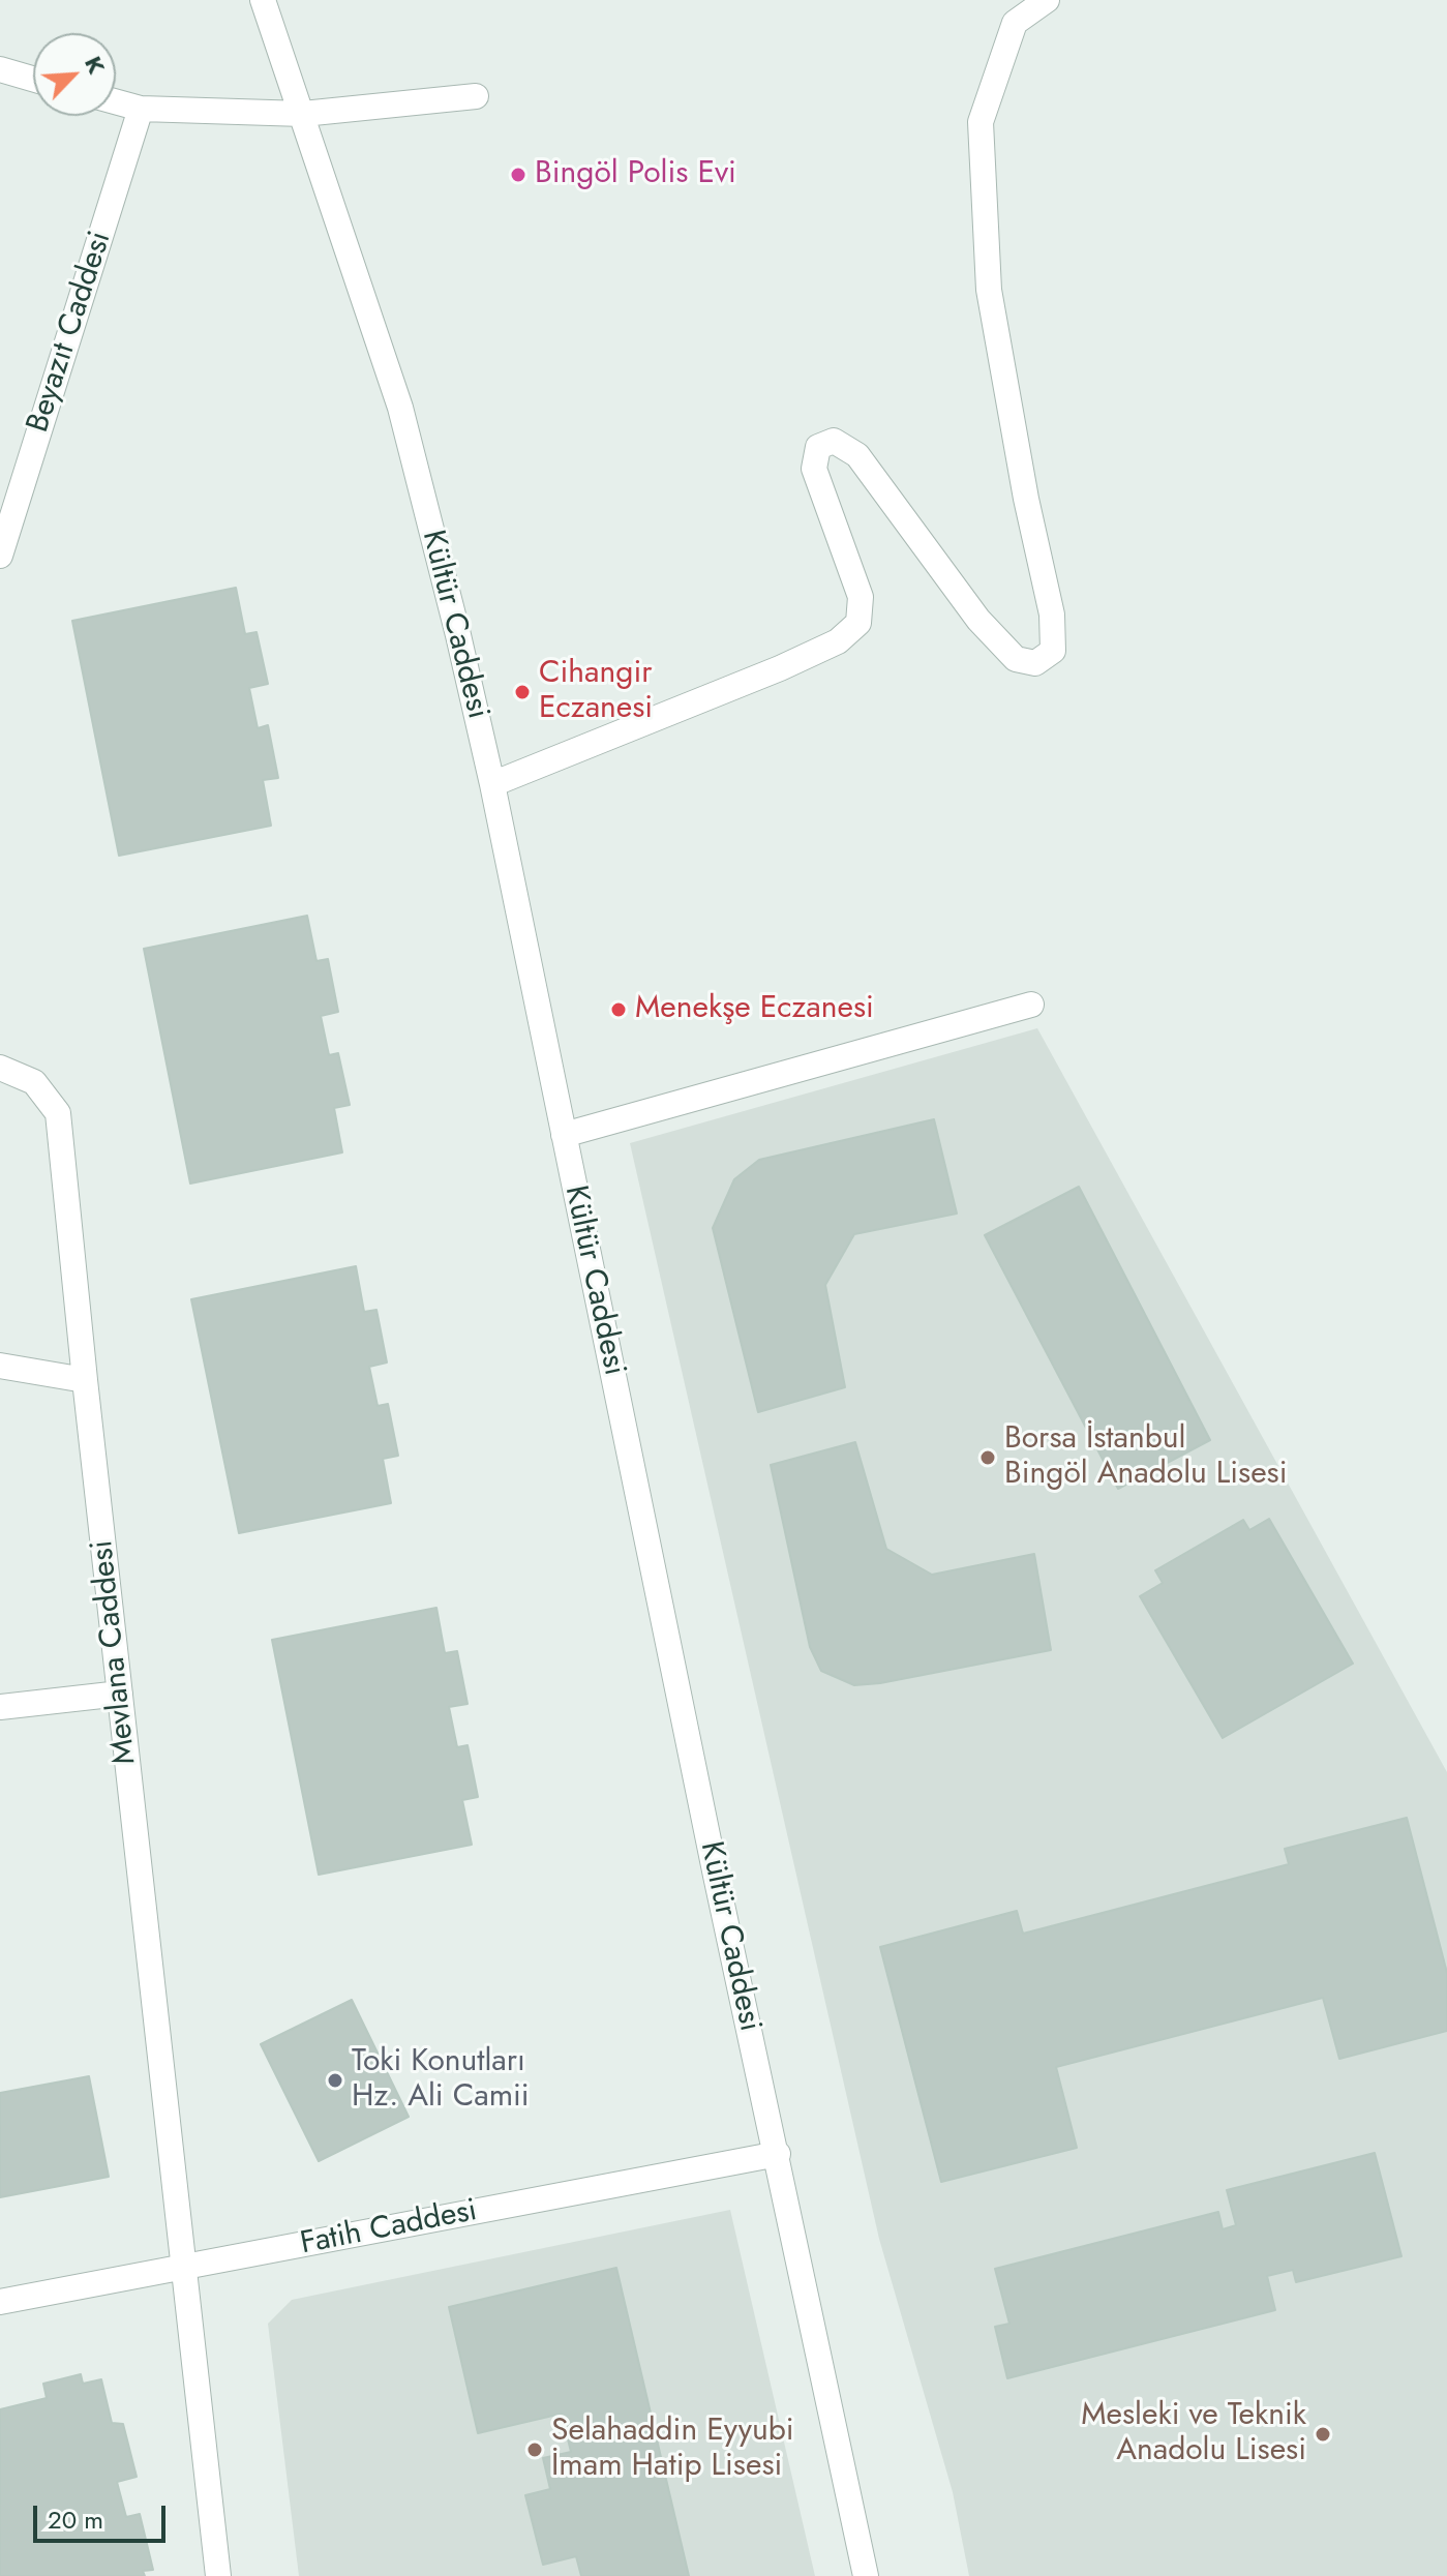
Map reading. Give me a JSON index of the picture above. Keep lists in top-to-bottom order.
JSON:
{
  "streets": {
    "street": [
      "Beyazıt Caddesi",
      "Kültür Caddesi",
      "Mevlana Caddesi",
      "Fatih Caddesi"
    ]
  },
  "crossings": [
    ["Kültür Caddesi", "Fatih Caddesi"],
    ["Mevlana Caddesi", "Fatih Caddesi"]
  ],
  "places": [
    "Bingöl Polis Evi",
    "Cihangir Eczanesi",
    "Menekşe Eczanesi",
    "Borsa İstanbul Bingöl Anadolu Lisesi",
    "Toki Konutları Hz. Ali Camii",
    "Mesleki ve Teknik Anadolu Lisesi",
    "Selahaddin Eyyubi İmam Hatip Lisesi"
  ],
  "scale_bar": "20 m",
  "north": "top right"
}
